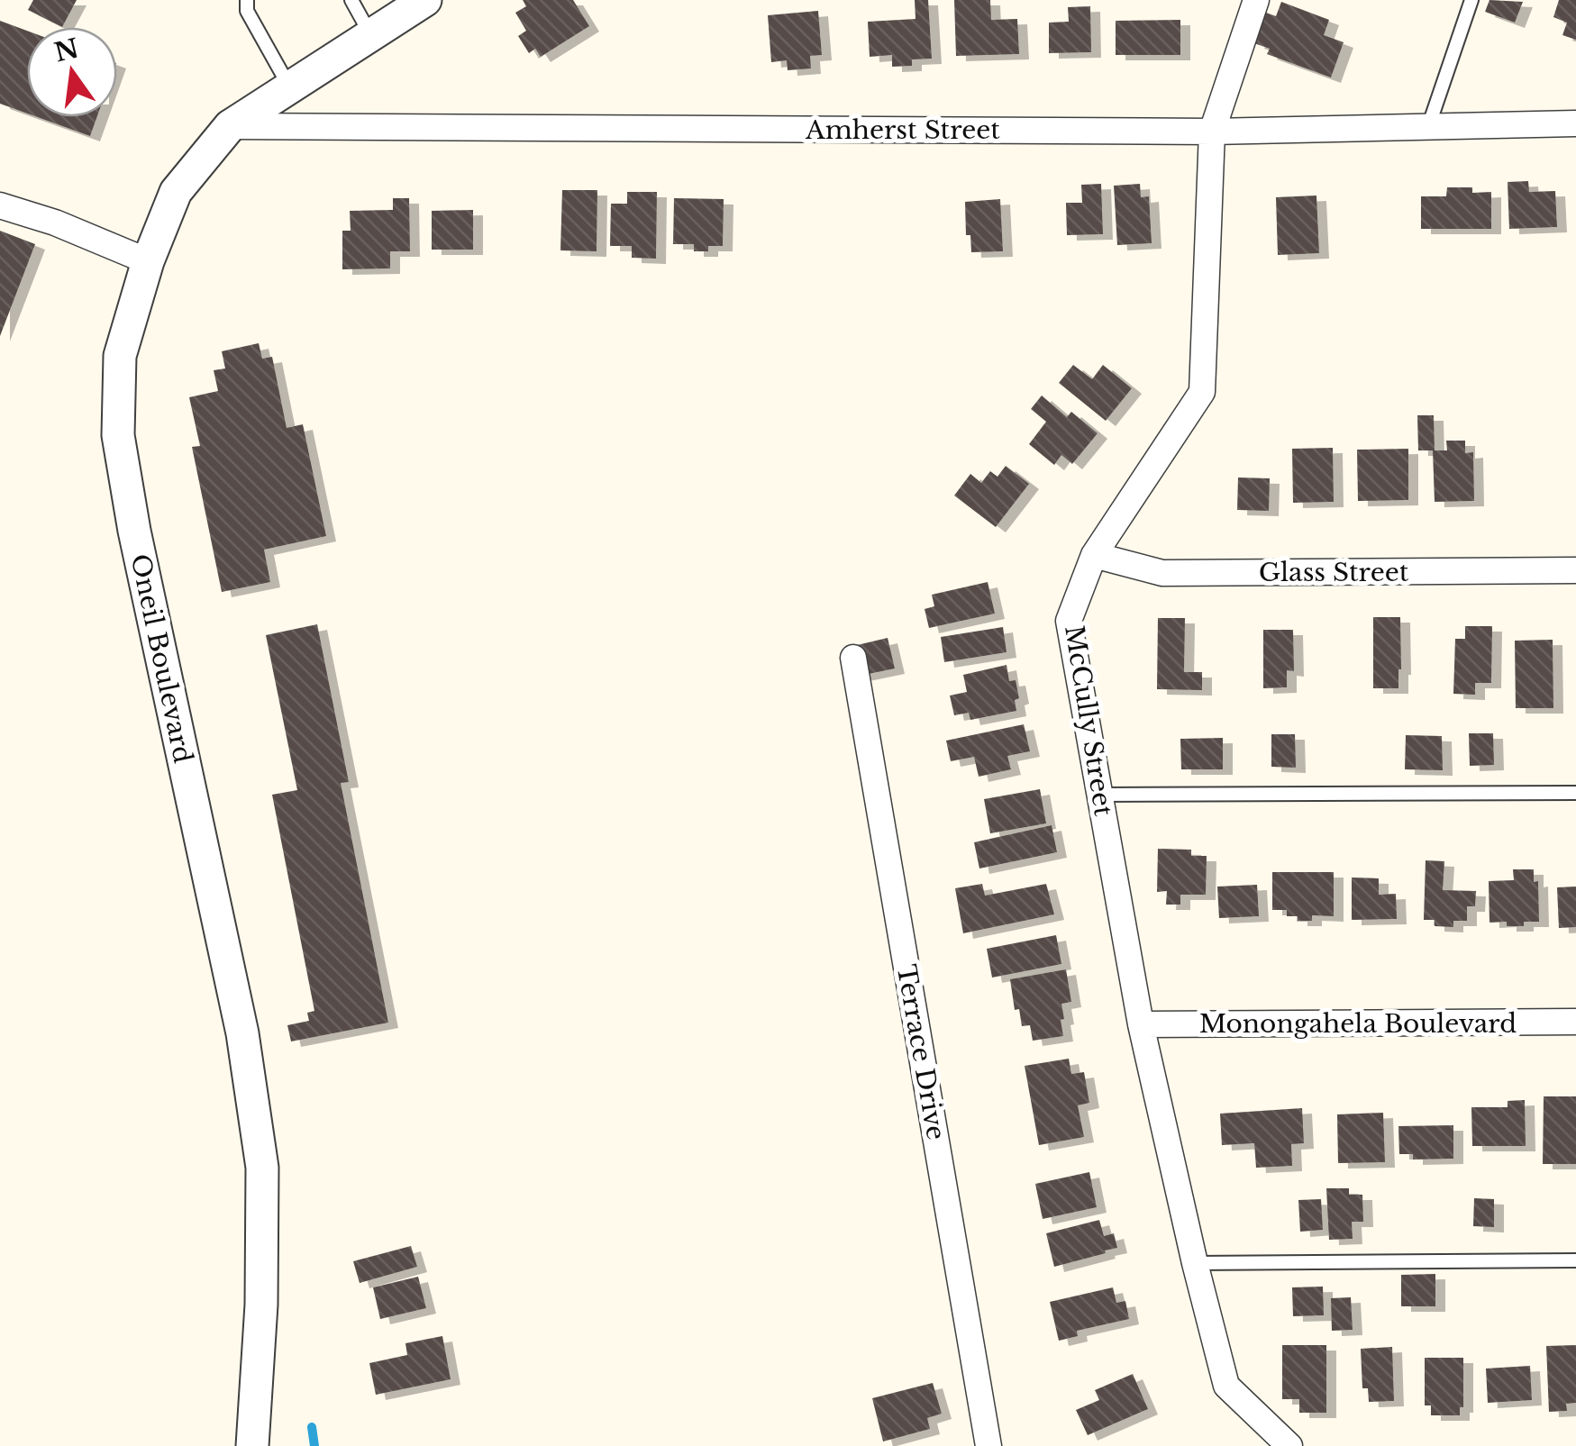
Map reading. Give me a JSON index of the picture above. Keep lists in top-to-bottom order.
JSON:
{
  "streets": {
    "street": [
      "Amherst Street",
      "Glass Street",
      "Oneil Boulevard",
      "McCully Street",
      "Monongahela Boulevard",
      "Terrace Drive"
    ]
  },
  "crossings": [
    ["Amherst Street", "Oneil Boulevard"],
    ["Amherst Street", "McCully Street"],
    ["Glass Street", "McCully Street"],
    ["McCully Street", "Monongahela Boulevard"]
  ],
  "north": "top"
}
